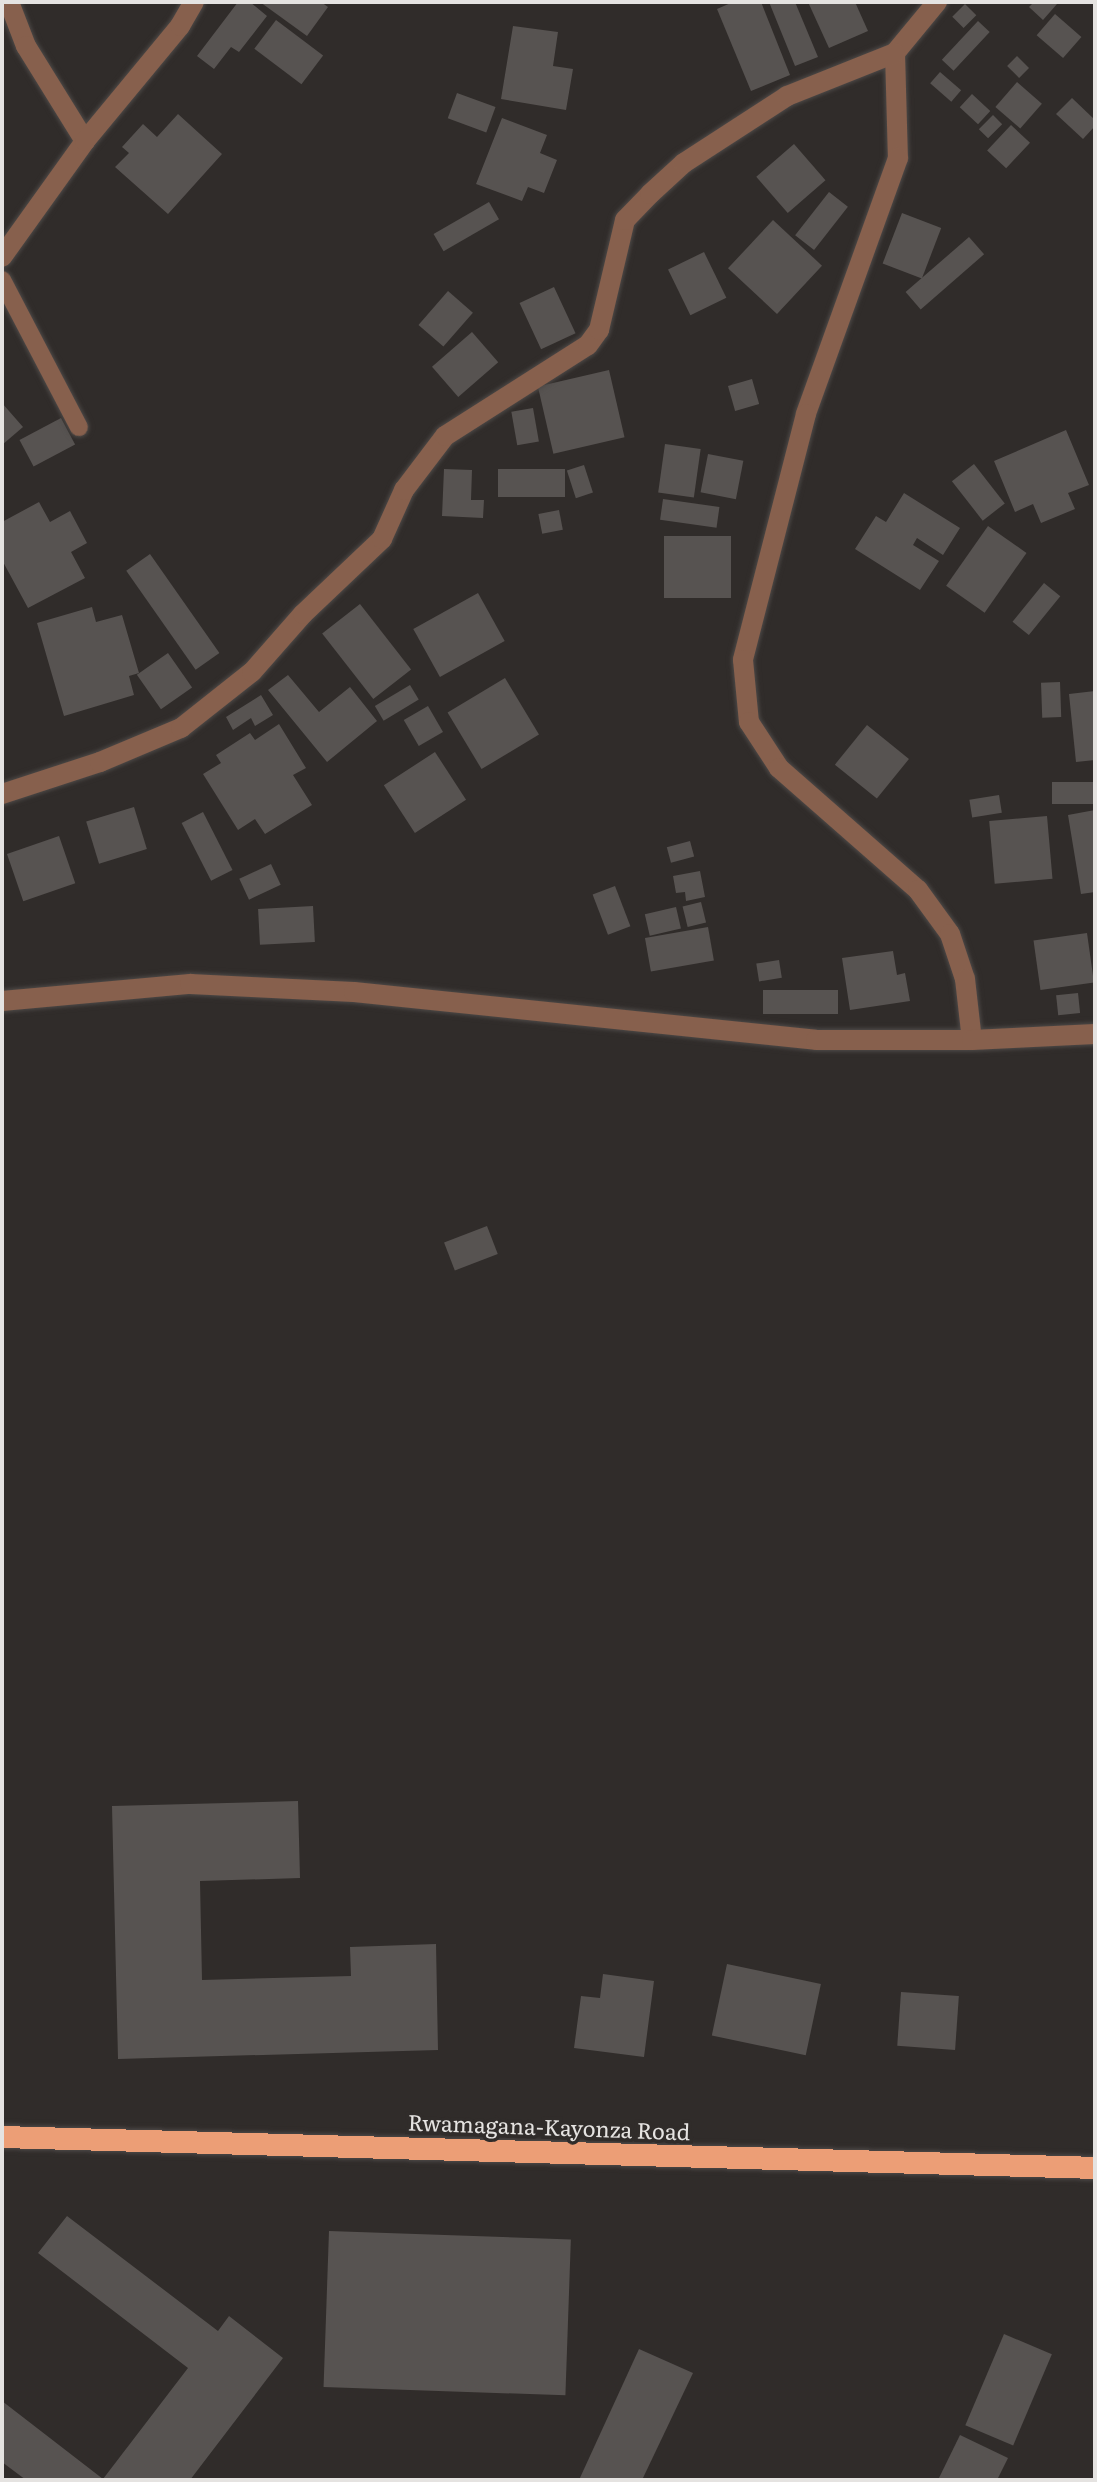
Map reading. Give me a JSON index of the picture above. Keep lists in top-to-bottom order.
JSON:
{
  "streets": {
    "highway": ["Rwamagana-Kayonza Road"]
  }
}
